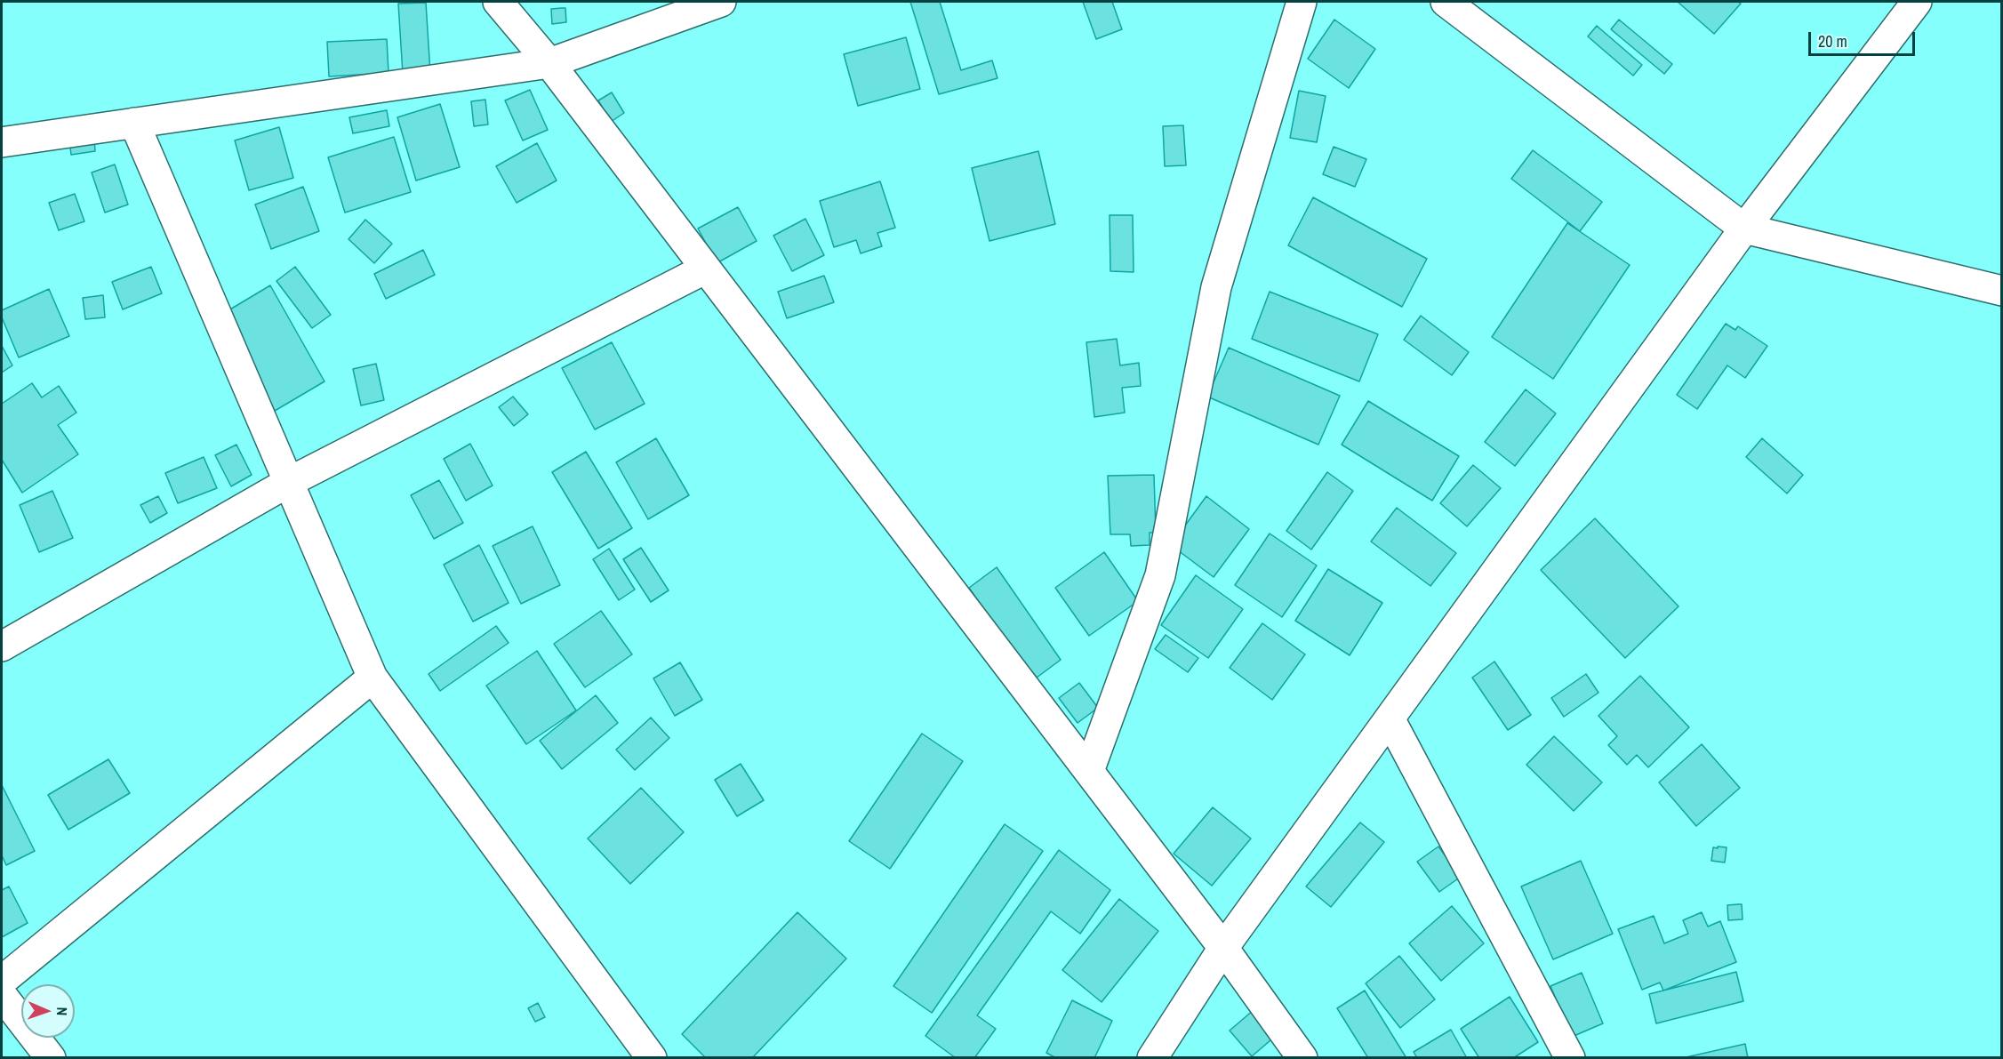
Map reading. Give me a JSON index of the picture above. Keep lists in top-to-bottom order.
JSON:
{
  "scale_bar": "20 m",
  "north": "right"
}
